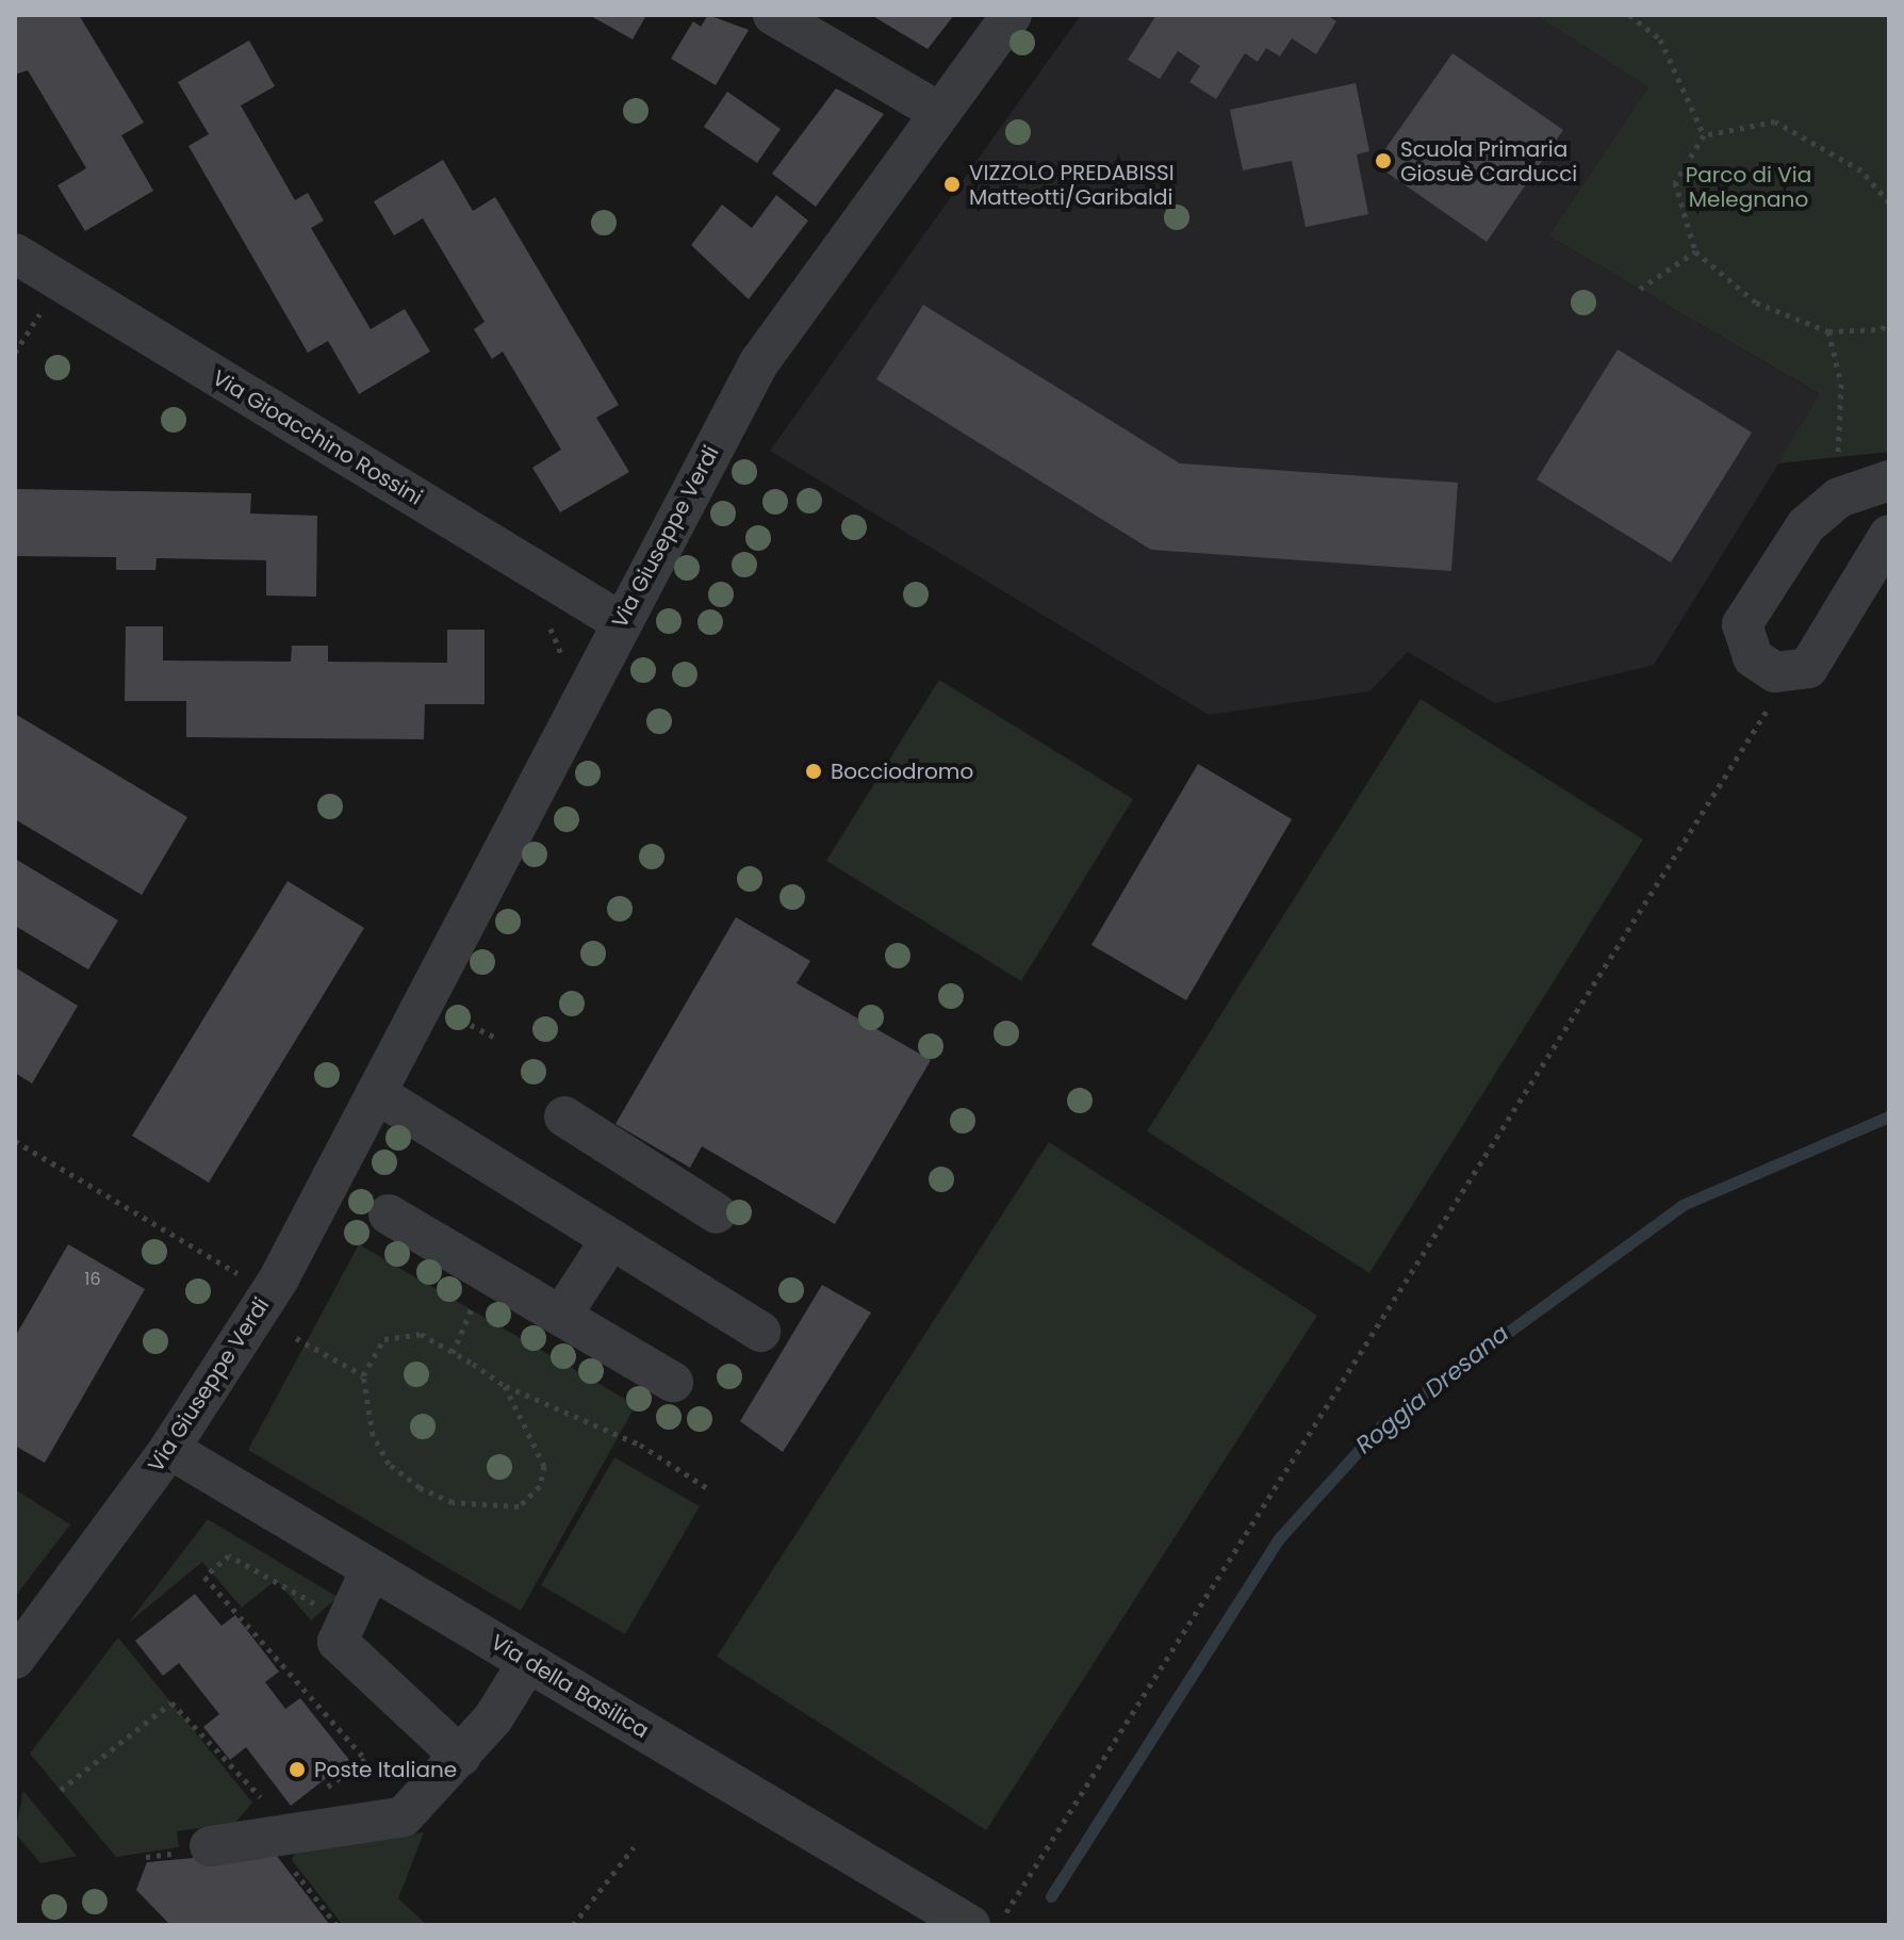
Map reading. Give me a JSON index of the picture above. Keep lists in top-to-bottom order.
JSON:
{
  "streets": {
    "street": ["Via Gioacchino Rossini", "Via Giuseppe Verdi", "Via della Basilica"]
  },
  "crossings": [
    ["Via Gioacchino Rossini", "Via Giuseppe Verdi"],
    ["Via Giuseppe Verdi", "Via della Basilica"]
  ],
  "water": ["Roggia Dresana"],
  "parks": ["Parco di Via Melegnano"],
  "places": [
    "Scuola Primaria Giosuè Carducci",
    "VIZZOLO PREDABISSI Matteotti/Garibaldi",
    "Bocciodromo",
    "Poste Italiane"
  ],
  "house_numbers": ["16"]
}
